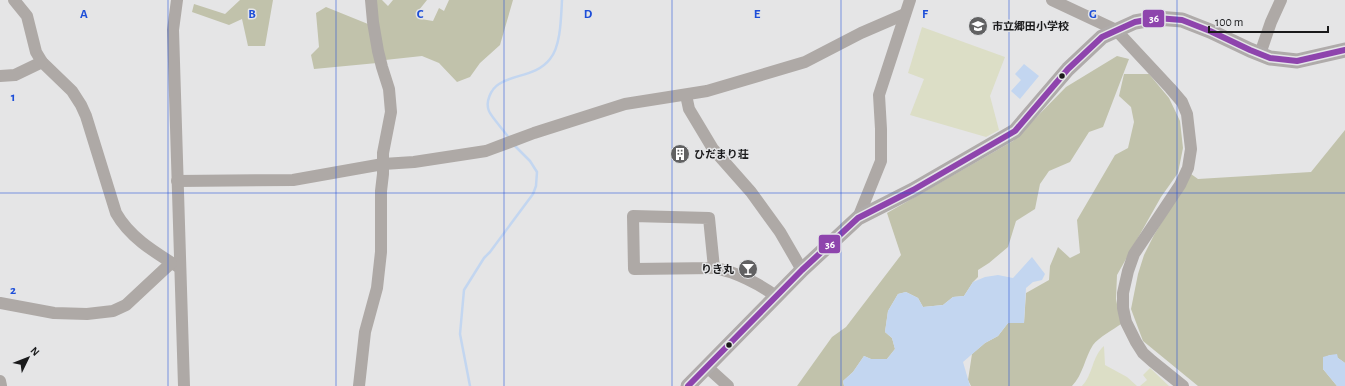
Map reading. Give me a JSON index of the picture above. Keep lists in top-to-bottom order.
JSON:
{
  "places": {
    "school or university": ["市立郷田小学校"],
    "building": ["ひだまり荘"],
    "bar": ["りき丸"]
  },
  "lines": ["transit line 36"],
  "scale_bar": "100 m",
  "north": "top right",
  "grid": {
    "columns": [
      "A",
      "B",
      "C",
      "D",
      "E",
      "F",
      "G"
    ],
    "rows": ["1", "2"]
  }
}
